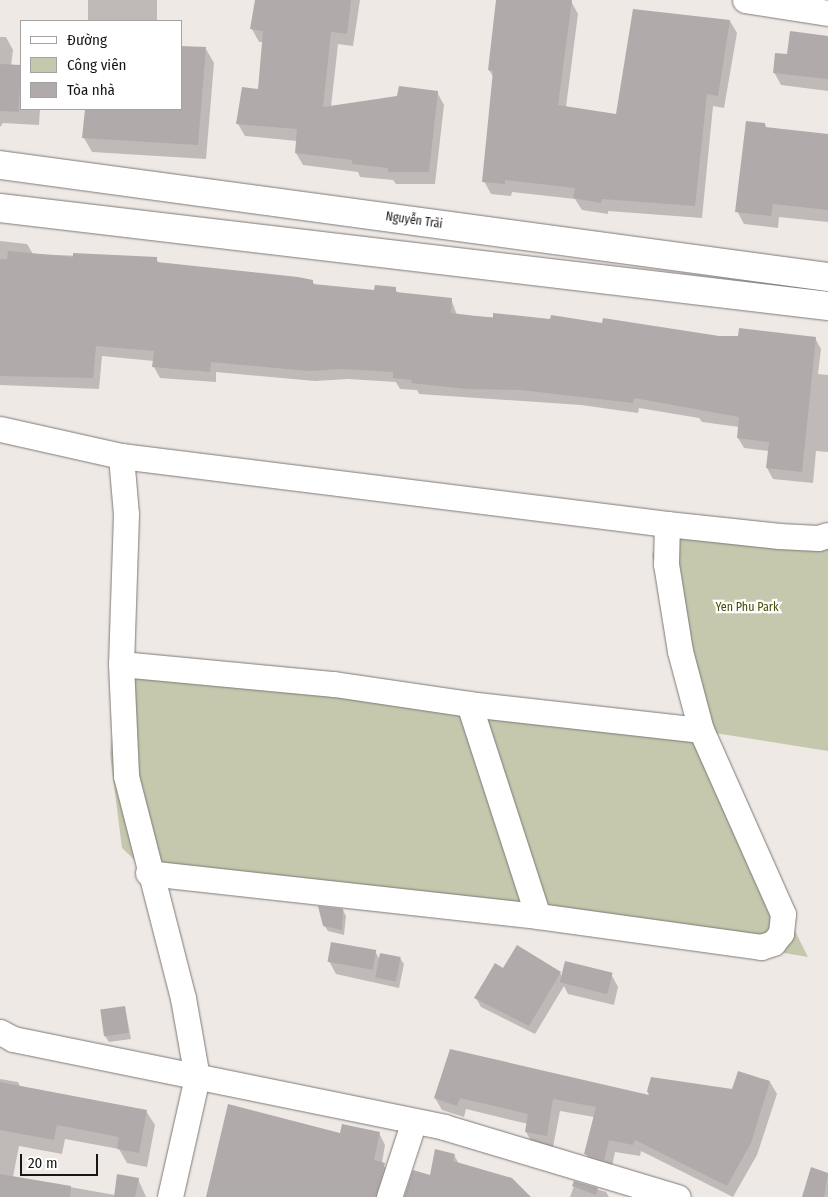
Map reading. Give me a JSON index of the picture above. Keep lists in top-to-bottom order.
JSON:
{
  "streets": {
    "main road": ["Nguyễn Trãi"]
  },
  "parks": ["Yen Phu Park"],
  "legend": ["Đường", "Công viên", "Tòa nhà"],
  "scale_bar": "20 m"
}
